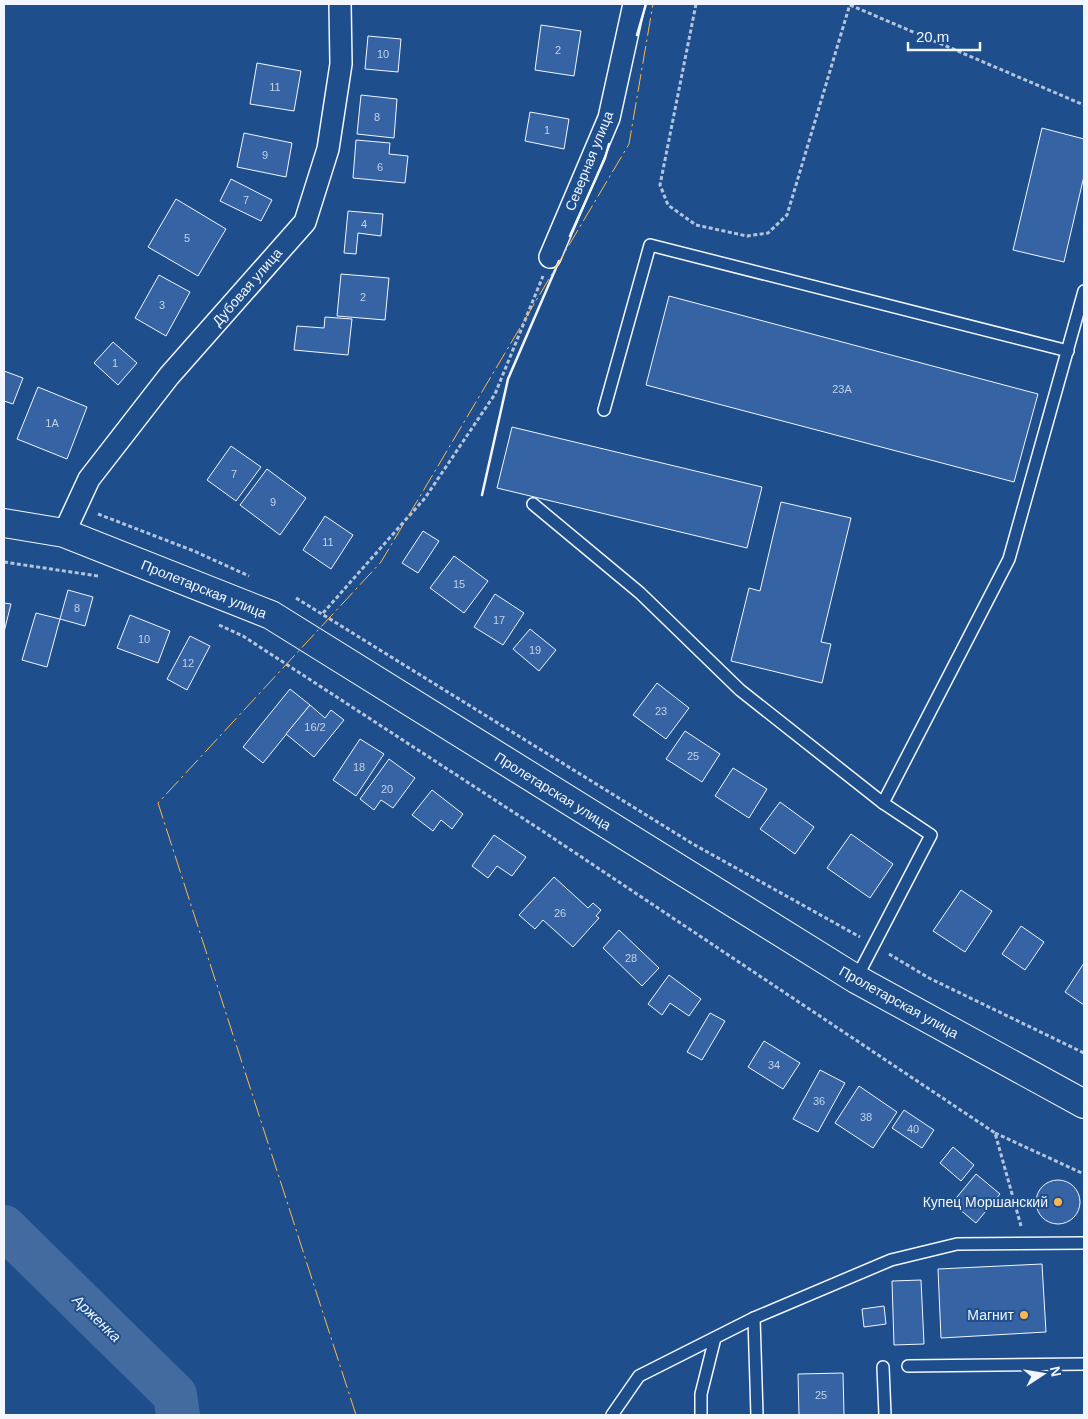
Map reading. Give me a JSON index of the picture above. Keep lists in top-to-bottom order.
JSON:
{
  "streets": {
    "main road": ["Пролетарская улица"],
    "street": ["Северная улица", "Дубовая улица"]
  },
  "crossings": [
    ["Дубовая улица", "Пролетарская улица"]
  ],
  "water": ["Арженка"],
  "places": ["Купец Моршанский", "Магнит"],
  "house_numbers": [
    "2",
    "10",
    "11",
    "8",
    "1",
    "9",
    "6",
    "7",
    "4",
    "5",
    "2",
    "3",
    "1",
    "23А",
    "1А",
    "7",
    "9",
    "11",
    "15",
    "8",
    "17",
    "10",
    "19",
    "12",
    "23",
    "16/2",
    "25",
    "18",
    "20",
    "26",
    "28",
    "34",
    "36",
    "38",
    "40",
    "25"
  ],
  "scale_bar": "20 m",
  "north": "right"
}
